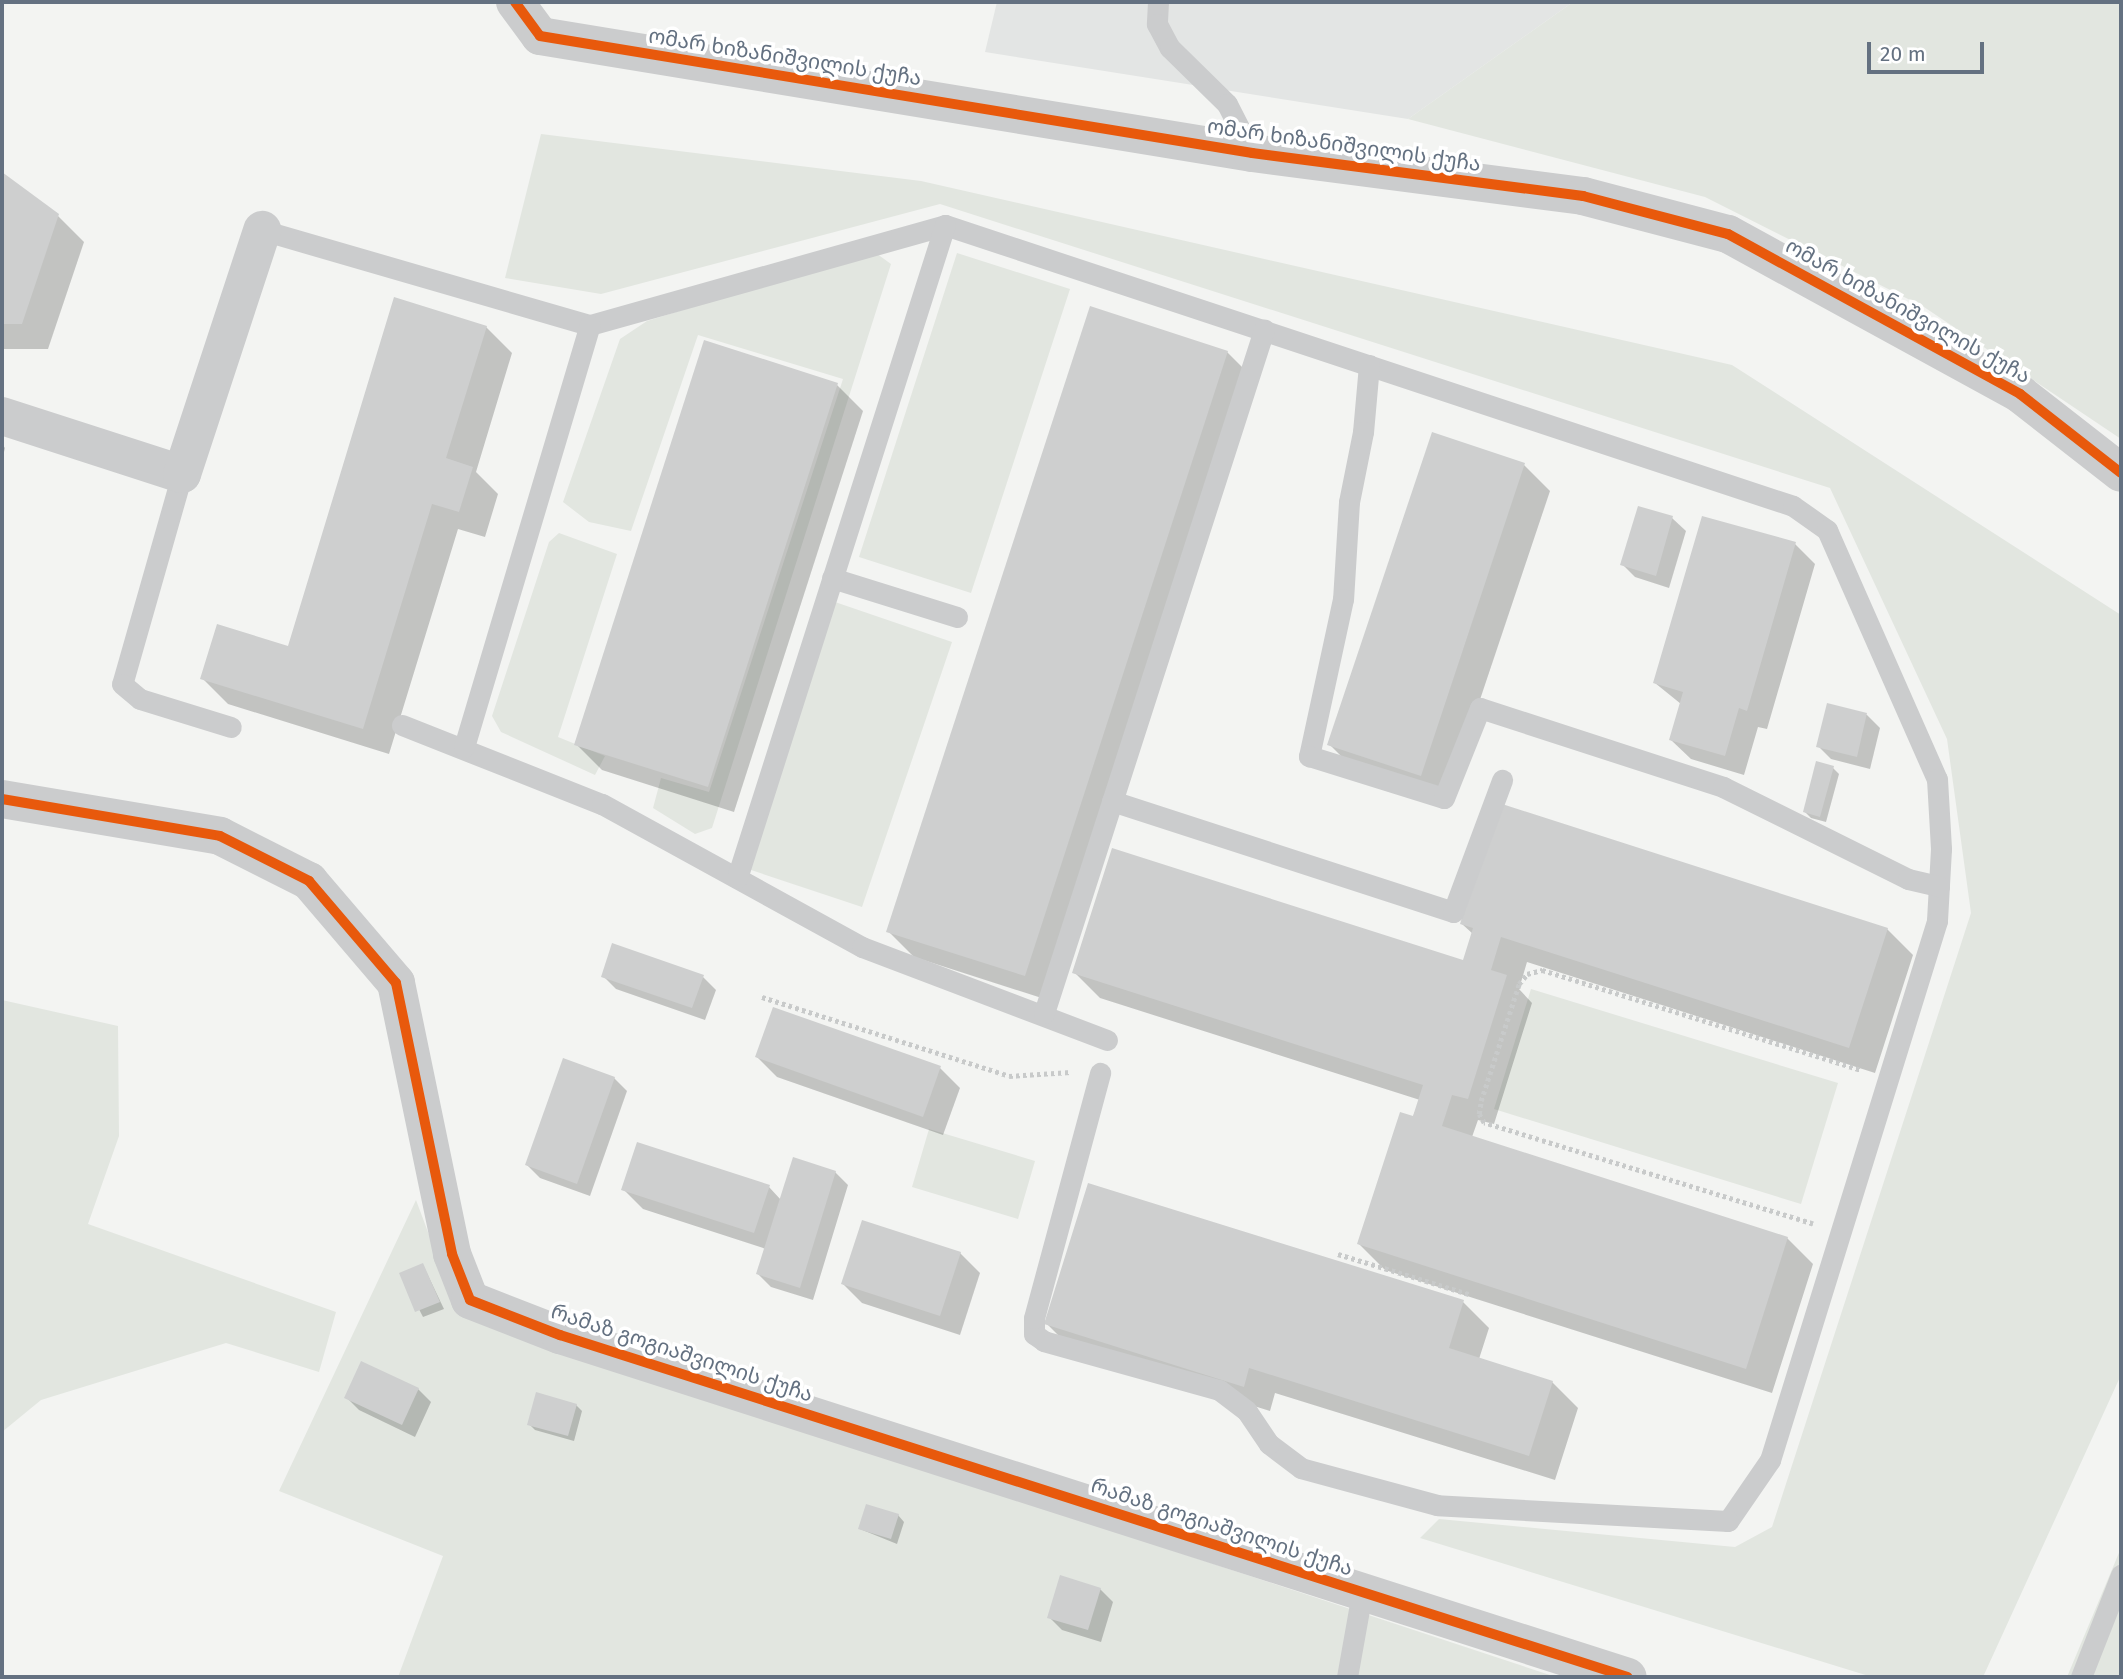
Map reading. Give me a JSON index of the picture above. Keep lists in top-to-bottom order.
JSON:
{
  "streets": {
    "street": ["ომარ ხიზანიშვილის ქუჩა", "რამაზ გოგიაშვილის ქუჩა"]
  },
  "scale_bar": "20 m"
}
